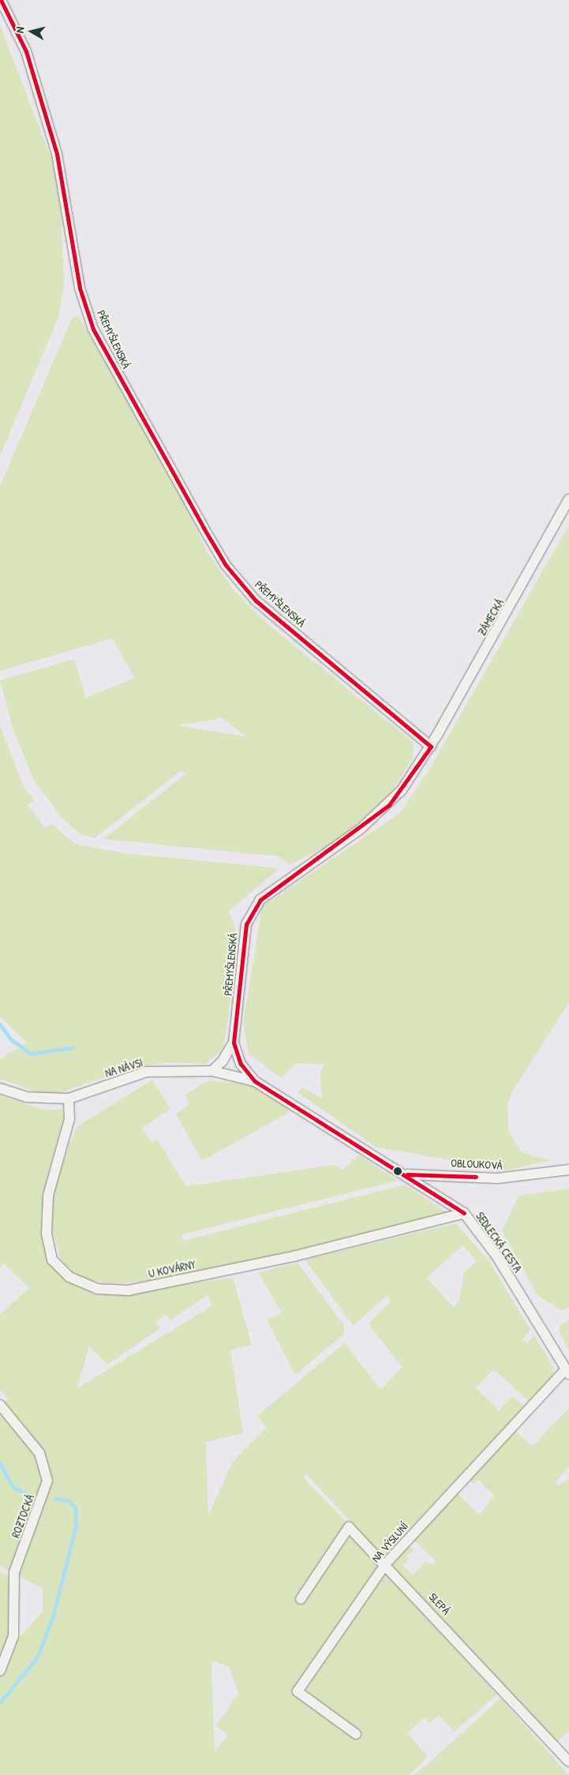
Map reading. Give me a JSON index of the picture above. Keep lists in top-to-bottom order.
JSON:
{
  "streets": {
    "street": [
      "PŘEMYŠLENSKÁ",
      "ZÁMECKÁ",
      "NA NÁVSI",
      "OBLOUKOVÁ",
      "SEDLECKÁ CESTA",
      "U KOVÁRNY",
      "ROZTOCKÁ",
      "NA VÝSLUNÍ",
      "SLEPÁ"
    ]
  },
  "crossings": [
    ["PŘEMYŠLENSKÁ", "ZÁMECKÁ"],
    ["NA NÁVSI", "SEDLECKÁ CESTA"],
    ["NA NÁVSI", "U KOVÁRNY"],
    ["OBLOUKOVÁ", "SEDLECKÁ CESTA"],
    ["SEDLECKÁ CESTA", "U KOVÁRNY"],
    ["SEDLECKÁ CESTA", "NA VÝSLUNÍ"],
    ["NA VÝSLUNÍ", "SLEPÁ"]
  ],
  "north": "left"
}
